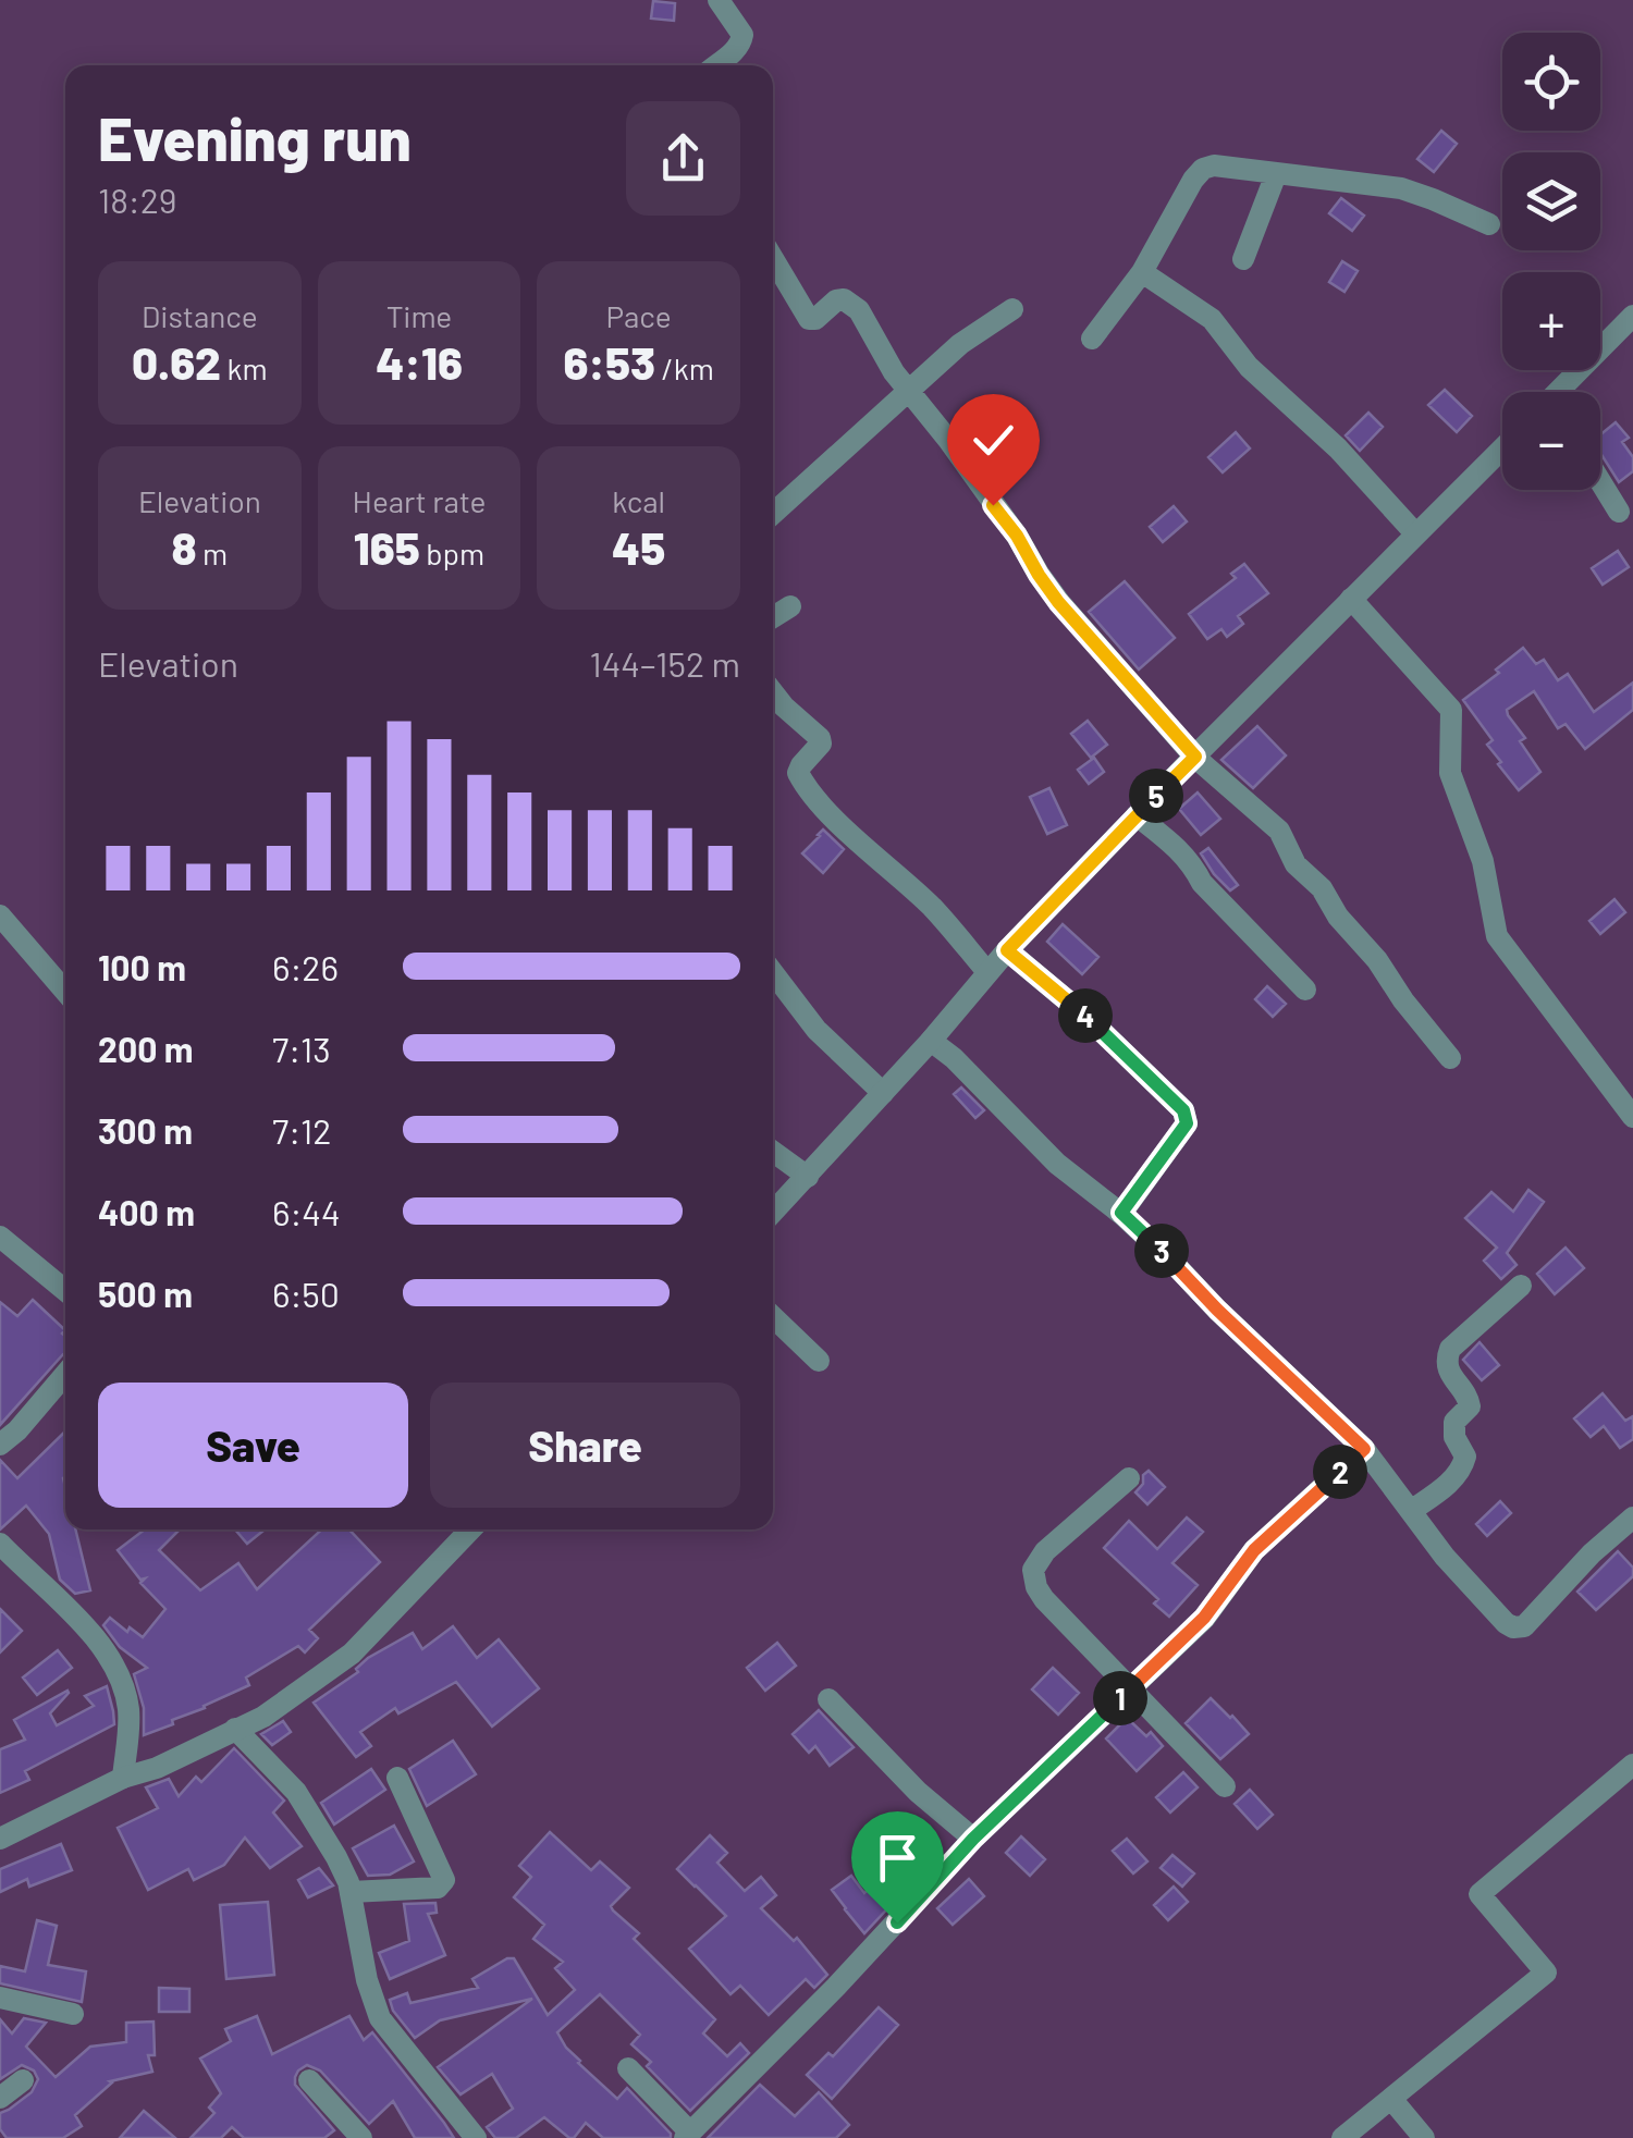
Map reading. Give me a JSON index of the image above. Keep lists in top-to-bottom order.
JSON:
{
  "page": {
    "map_buttons": ["+", "−"],
    "heading": ["Evening run", "18:29"],
    "stats": [
      ["Distance", "0.62 km"],
      ["Time", "4:16"],
      ["Pace", "6:53 /km"],
      ["Elevation", "8 m"],
      ["Heart rate", "165 bpm"],
      ["kcal", "45"]
    ],
    "chart": ["Elevation", "144–152 m"],
    "pins": [
      "5",
      "4",
      "3",
      "2",
      "1"
    ],
    "list": [
      {
        "name": "100 m",
        "note": "6:26"
      },
      {
        "name": "200 m",
        "note": "7:13"
      },
      {
        "name": "300 m",
        "note": "7:12"
      },
      {
        "name": "400 m",
        "note": "6:44"
      },
      {
        "name": "500 m",
        "note": "6:50"
      }
    ],
    "buttons": ["Save", "Share"]
  }
}
